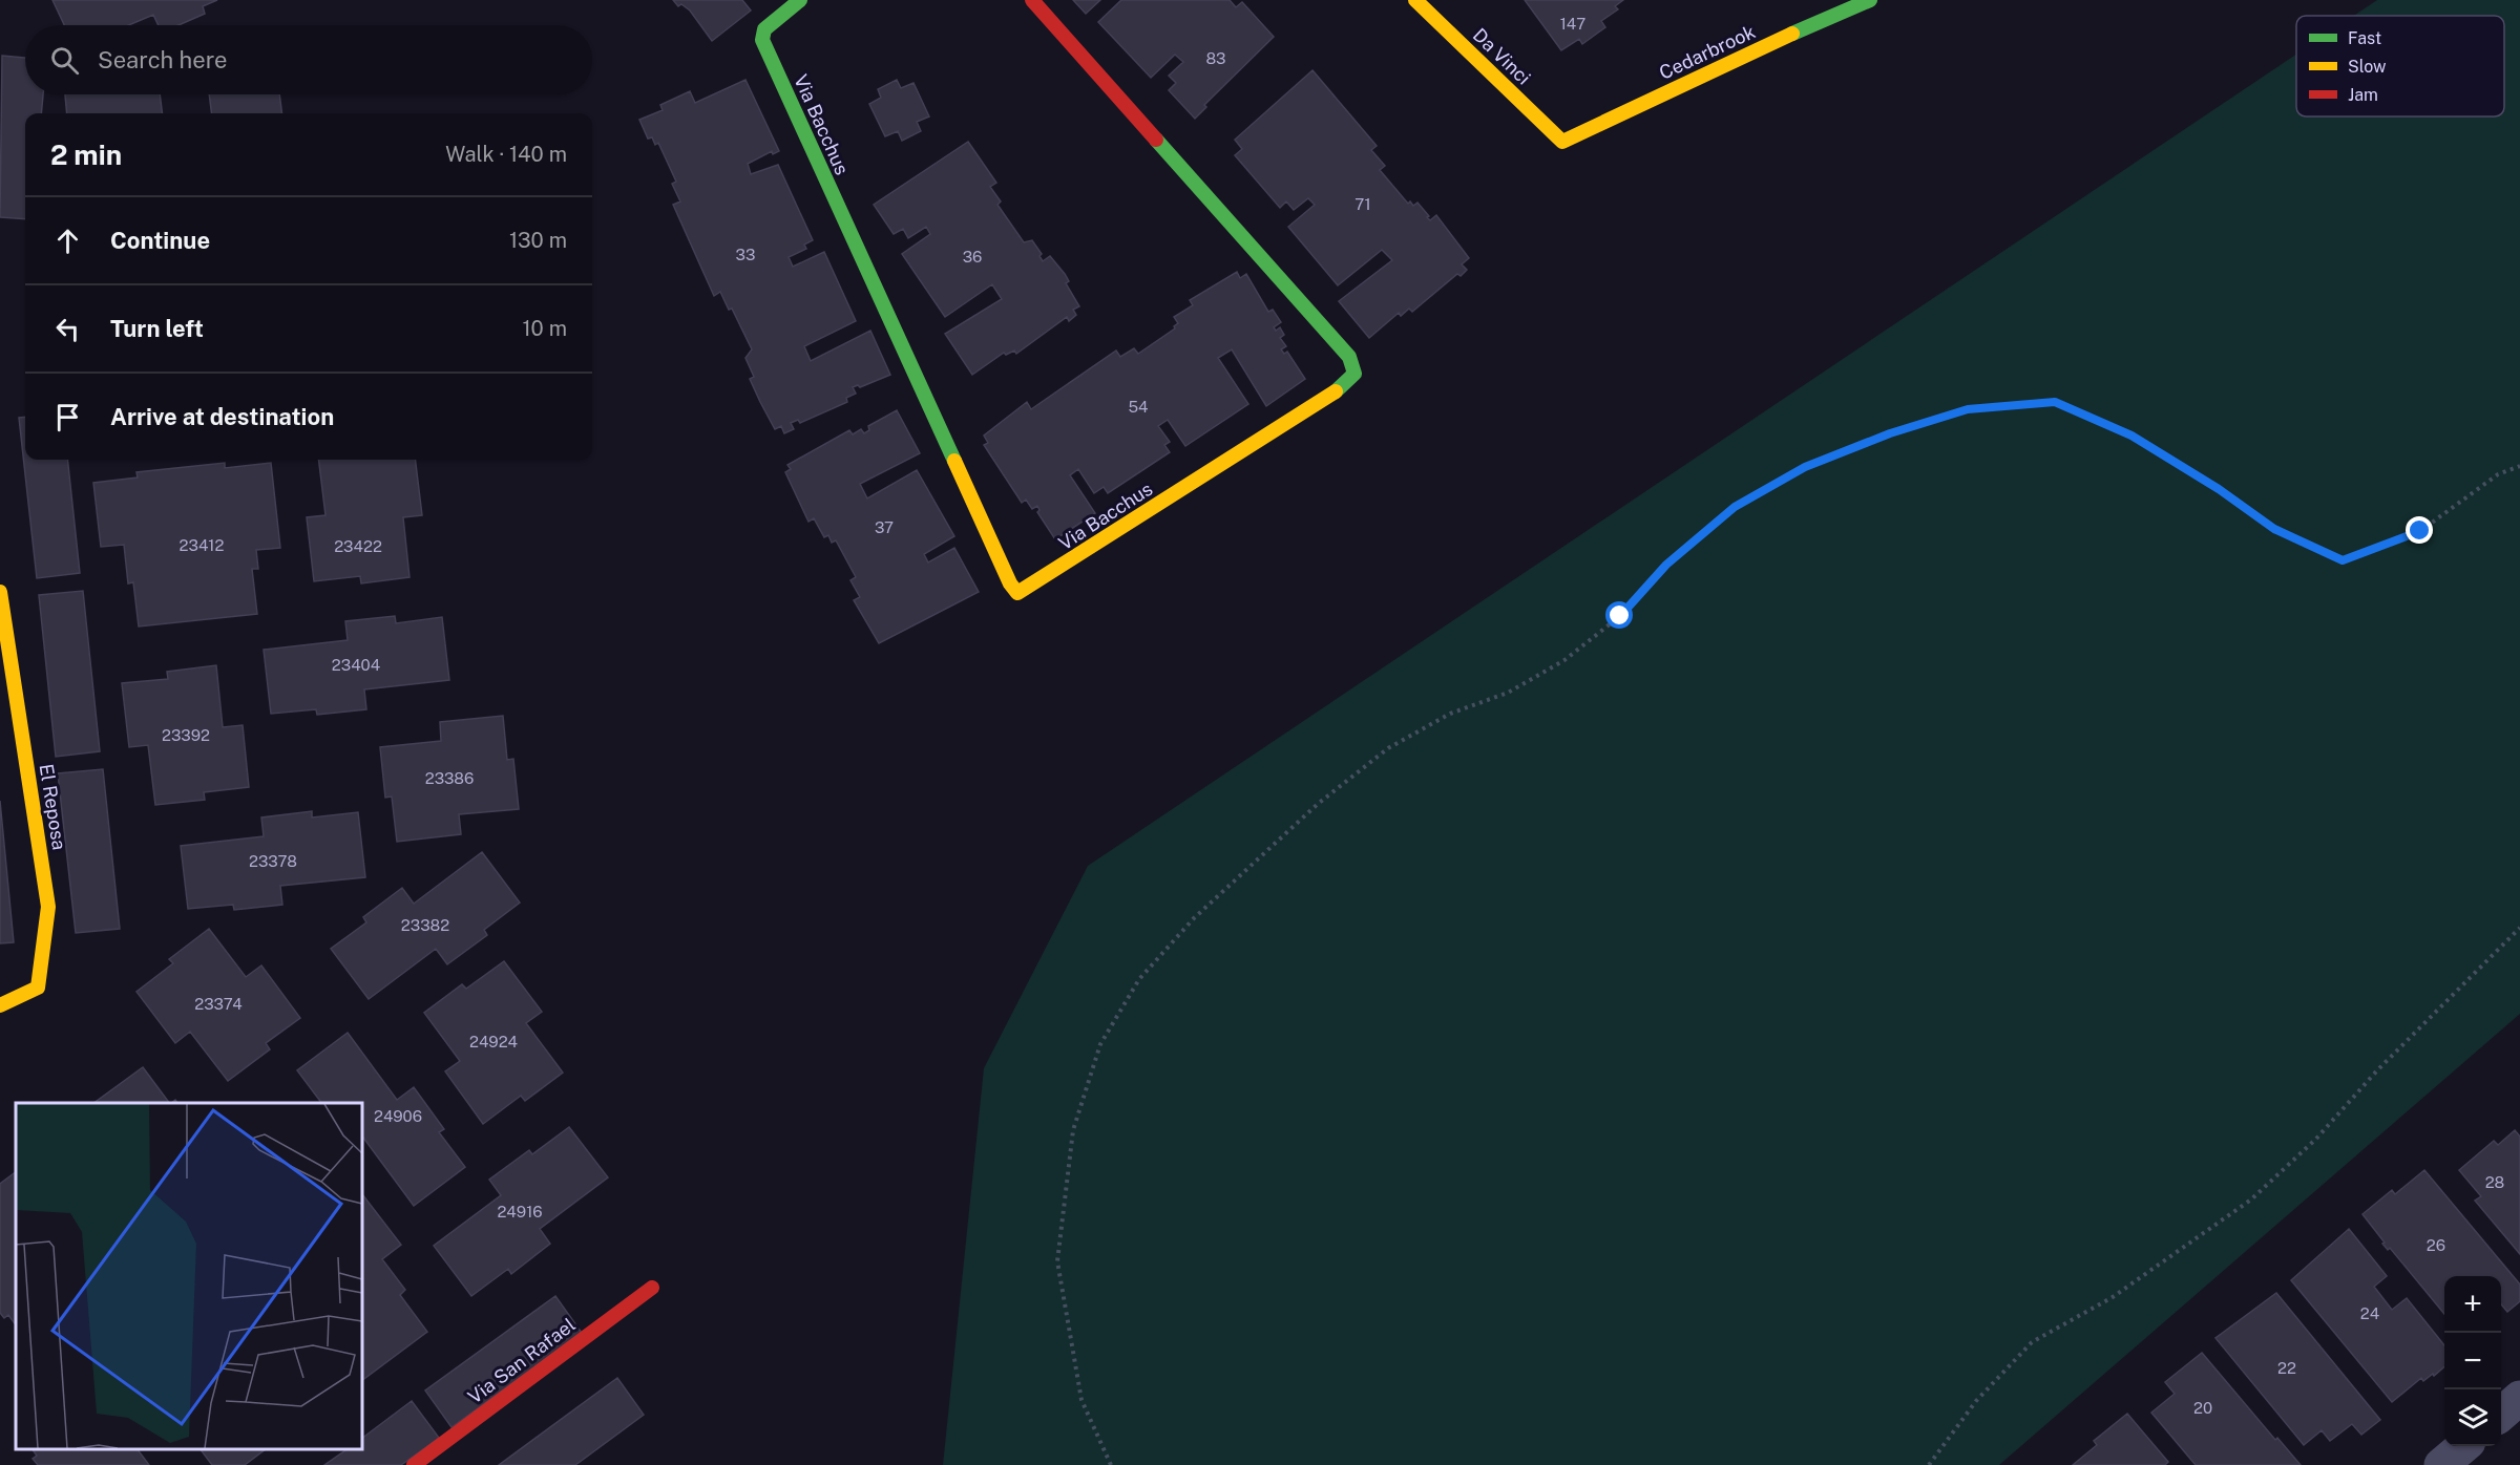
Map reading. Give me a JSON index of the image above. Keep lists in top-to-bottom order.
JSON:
{
  "streets": {
    "street": [
      "Cedarbrook",
      "Da Vinci",
      "Via Bacchus",
      "El Reposa",
      "Via San Rafael"
    ]
  },
  "crossings": [
    ["Cedarbrook", "Da Vinci"]
  ],
  "house_numbers": [
    "147",
    "83",
    "71",
    "33",
    "36",
    "54",
    "37",
    "23412",
    "23422",
    "23404",
    "23392",
    "23386",
    "23378",
    "23382",
    "23374",
    "24924",
    "24906",
    "28",
    "24916",
    "26",
    "24",
    "22",
    "20"
  ],
  "legend": ["Fast", "Slow", "Jam"],
  "page": {
    "search": "Search here",
    "heading": ["2 min", "Walk · 140 m"],
    "list": [
      ["Continue", "130 m"],
      ["Turn left", "10 m"],
      "Arrive at destination"
    ],
    "map_buttons": ["+", "−"]
  }
}
